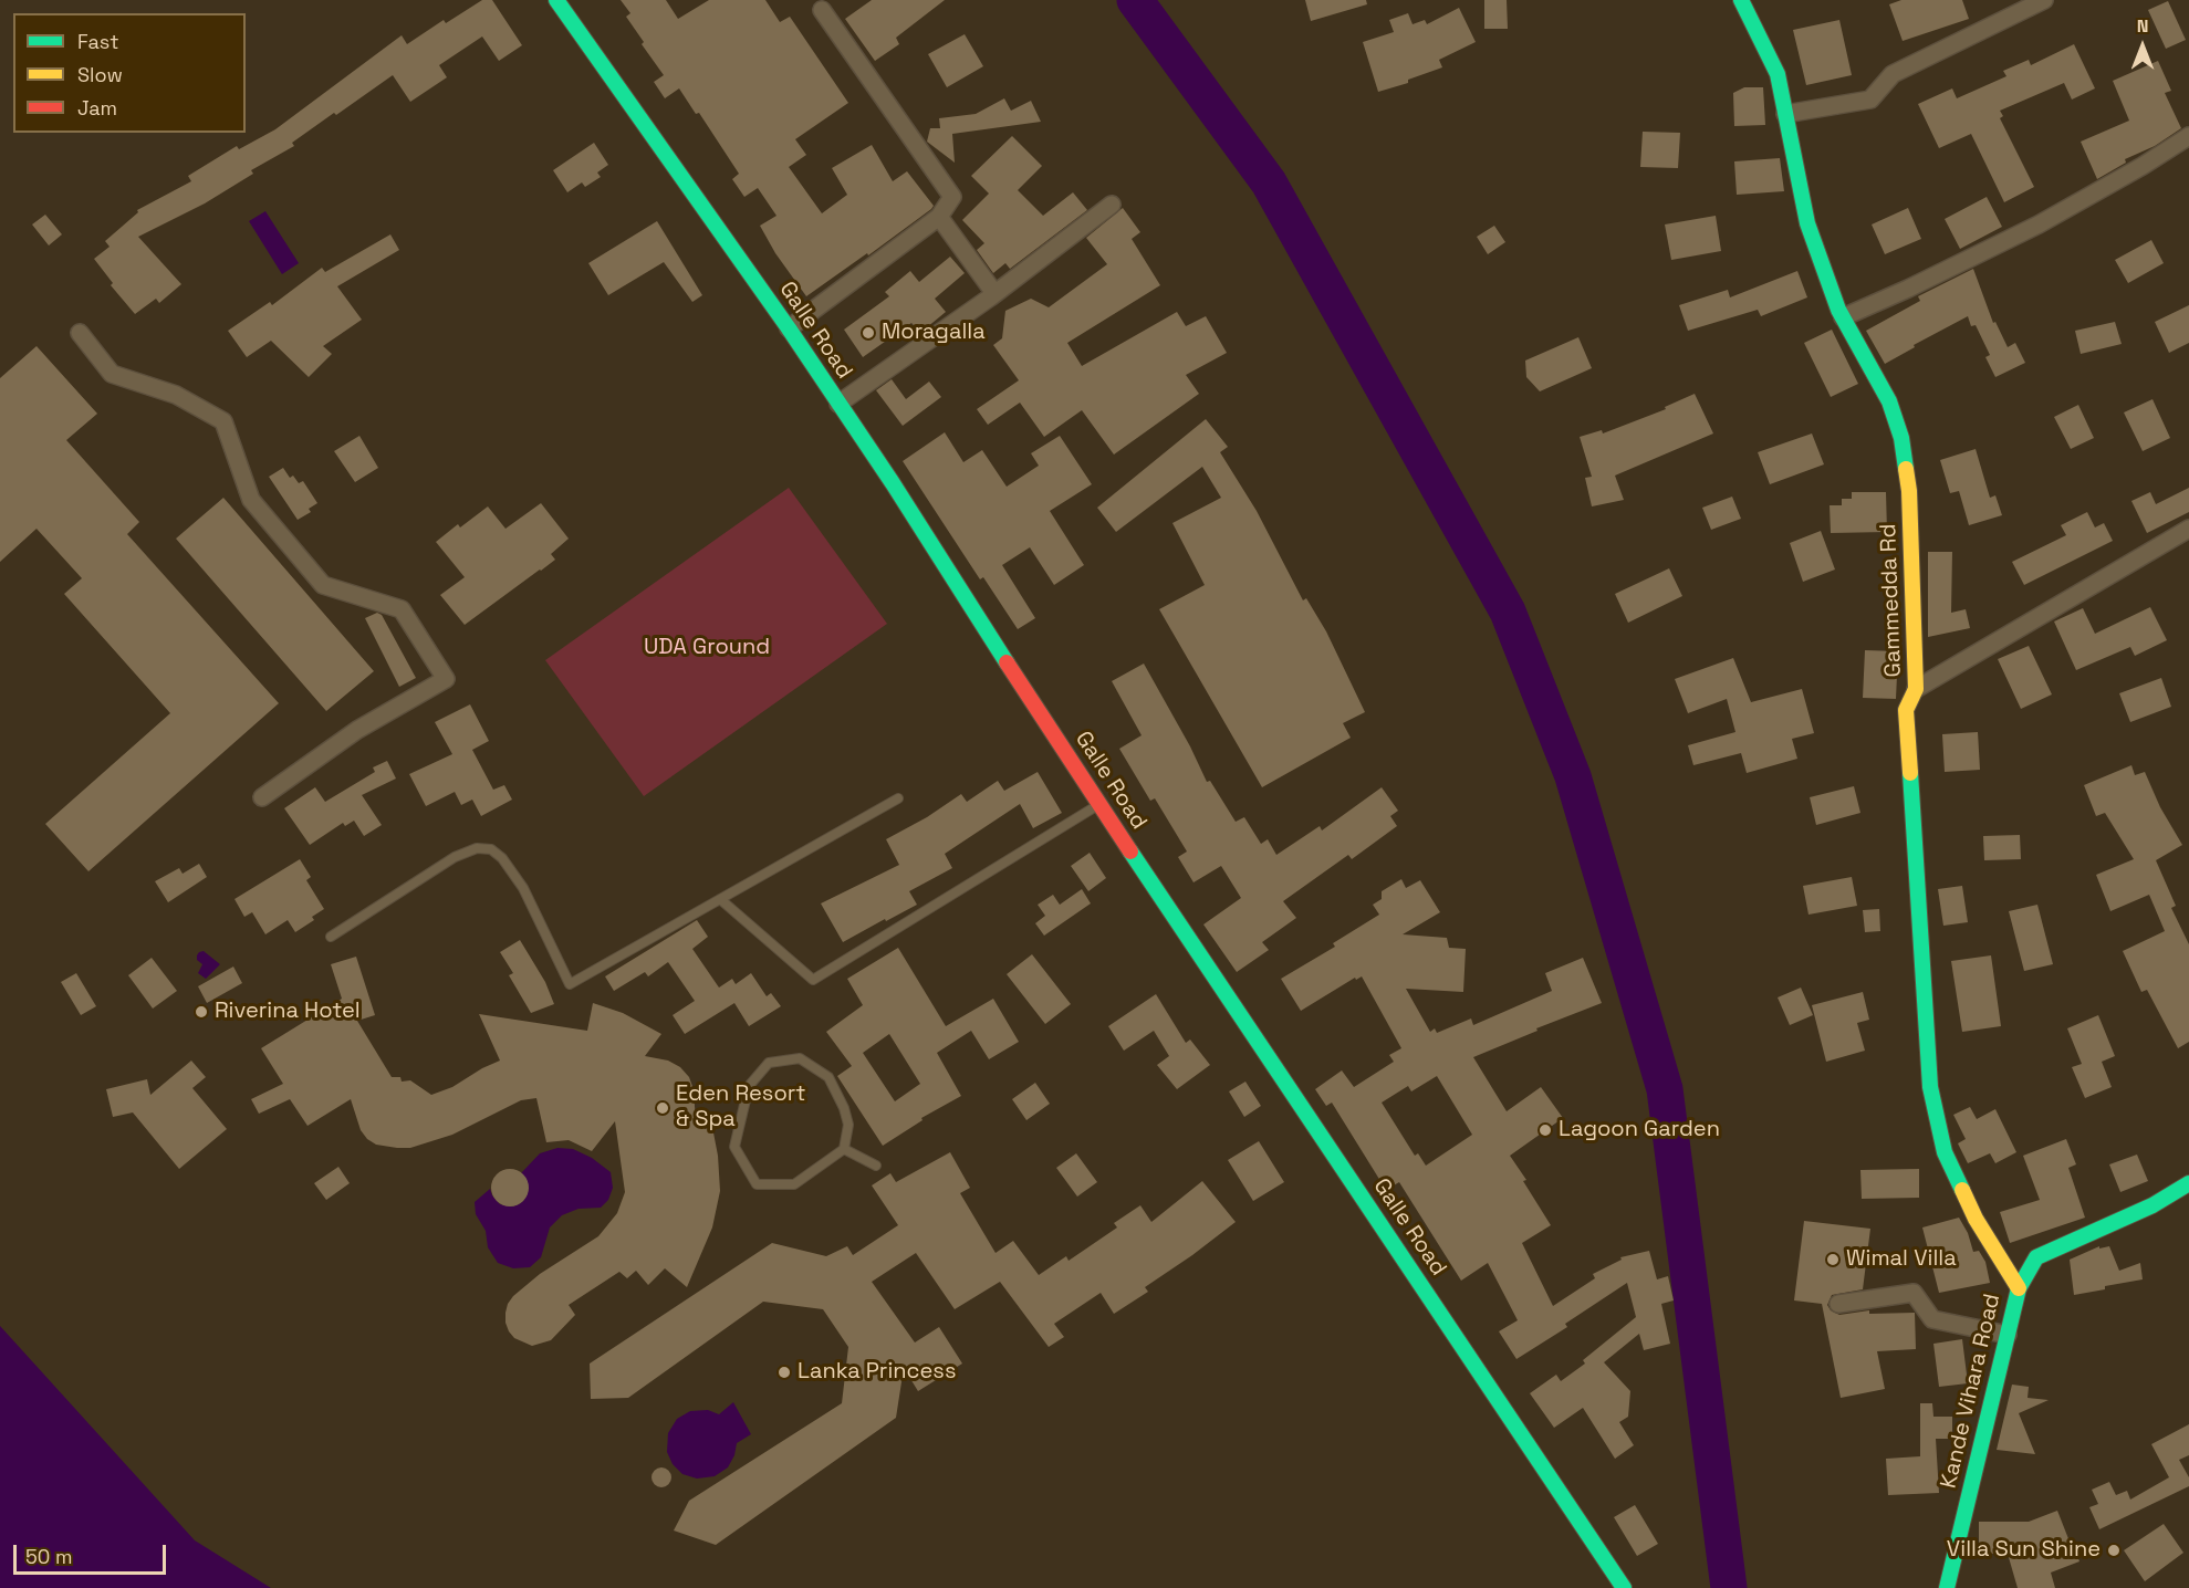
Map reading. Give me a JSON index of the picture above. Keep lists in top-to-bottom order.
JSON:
{
  "streets": {
    "main road": ["Galle Road", "Gammedda Rd", "Kande Vihara Road"]
  },
  "crossings": [
    ["Gammedda Rd", "Kande Vihara Road"]
  ],
  "parks": ["UDA Ground"],
  "places": [
    "Moragalla",
    "Riverina Hotel",
    "Eden Resort & Spa",
    "Lagoon Garden",
    "Wimal Villa",
    "Lanka Princess",
    "Villa Sun Shine"
  ],
  "legend": ["Fast", "Slow", "Jam"],
  "scale_bar": "50 m",
  "north": "top"
}
